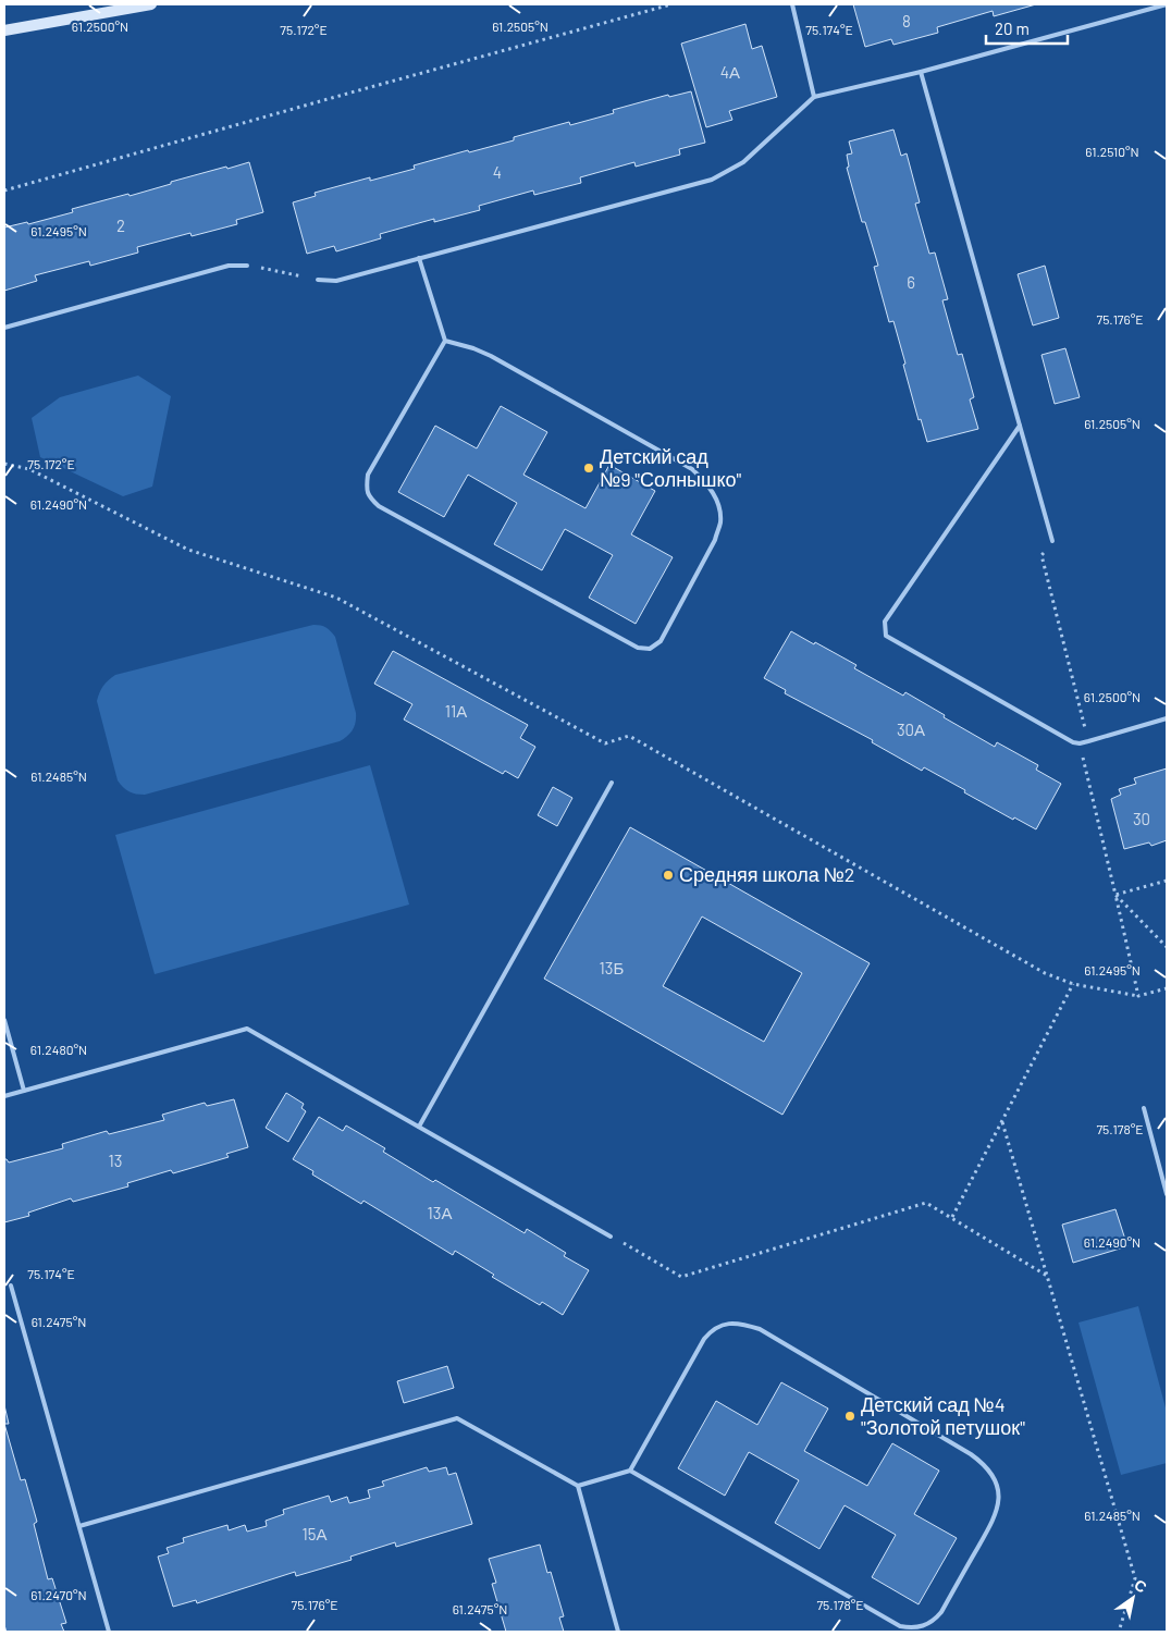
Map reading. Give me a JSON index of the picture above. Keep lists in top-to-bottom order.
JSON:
{
  "places": ["Детский сад №9 \"Солнышко\"", "Средняя школа №2", "Детский сад №4 \"Золотой петушок\""],
  "house_numbers": [
    "8",
    "4А",
    "4",
    "2",
    "6",
    "11А",
    "30А",
    "30",
    "13Б",
    "13",
    "13А",
    "15А"
  ],
  "scale_bar": "20 m",
  "north": "top right",
  "coordinates": [
    "61.2505°N",
    "61.2500°N",
    "75.172°E",
    "75.174°E",
    "61.2510°N",
    "61.2495°N",
    "75.176°E",
    "61.2490°N",
    "61.2485°N",
    "61.2480°N",
    "75.178°E",
    "61.2475°N",
    "61.2470°N"
  ]
}
